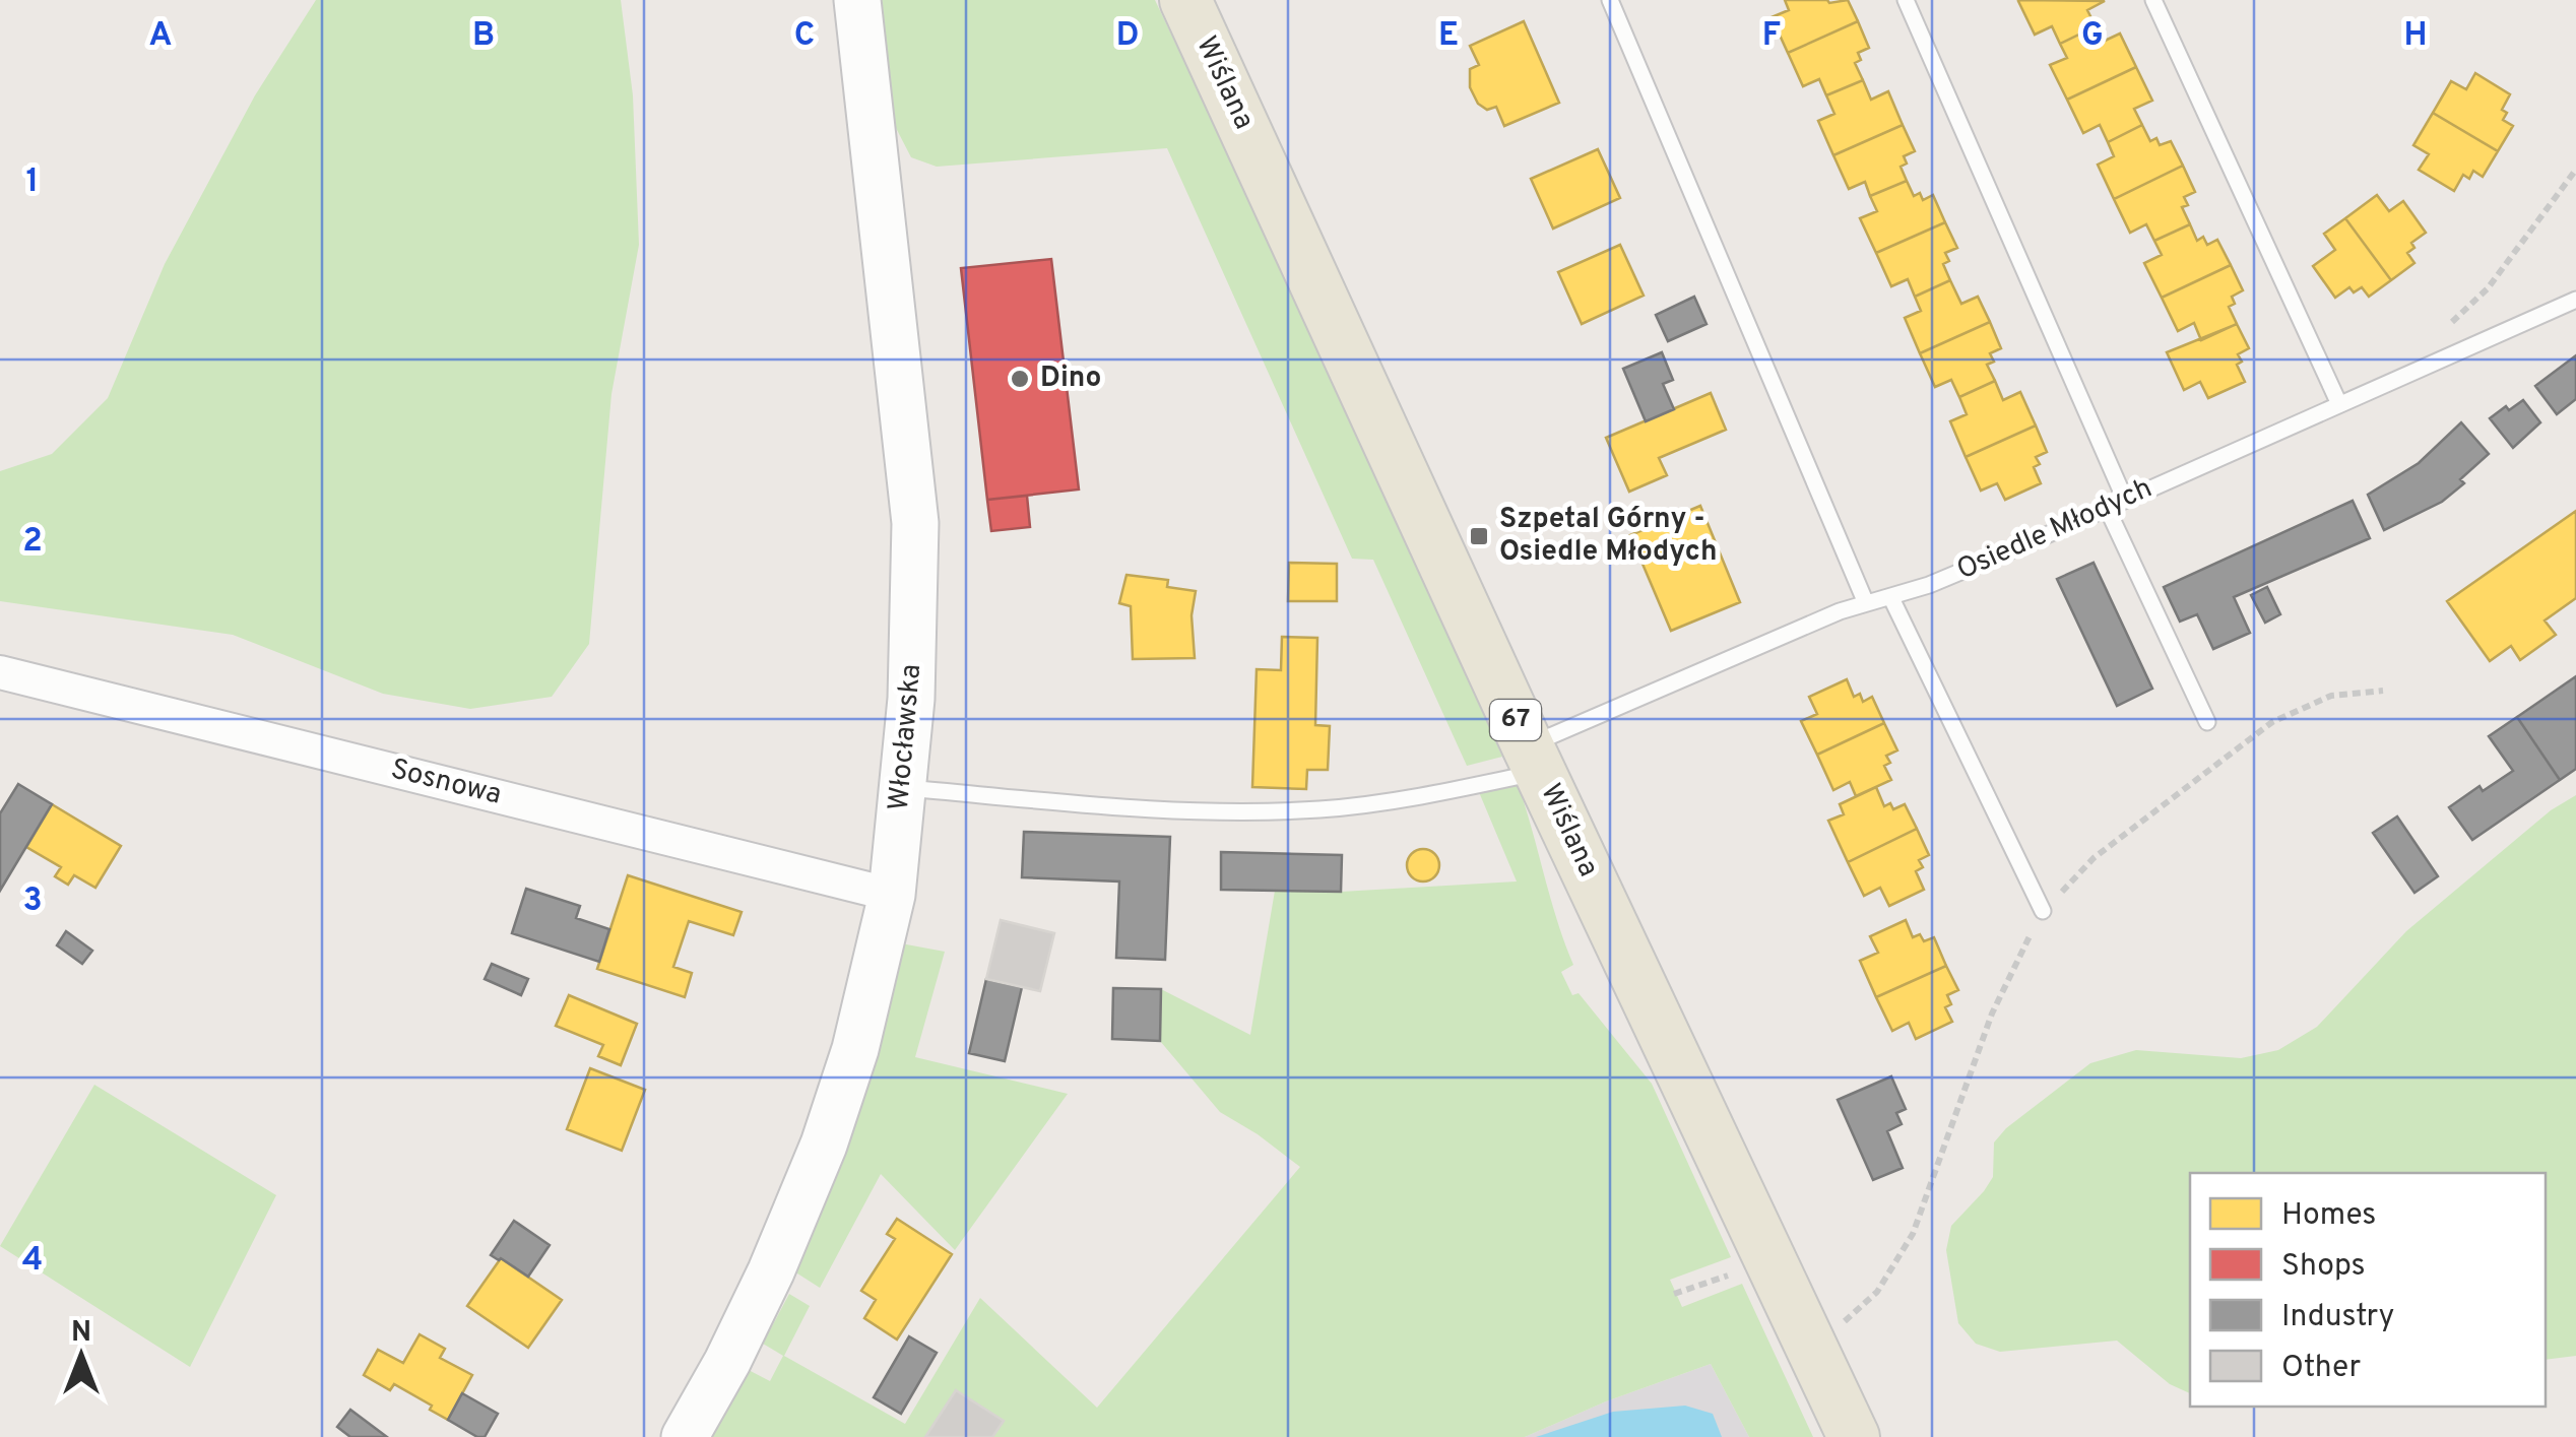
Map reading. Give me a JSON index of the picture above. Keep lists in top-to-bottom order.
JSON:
{
  "streets": {
    "main road": ["Wiślana", "67", "Włocławska"],
    "street": ["Sosnowa"],
    "lane": ["Osiedle Młodych"]
  },
  "crossings": [
    ["Wiślana", "Osiedle Młodych"],
    ["Osiedle Młodych", "Włocławska"],
    ["Włocławska", "Sosnowa"]
  ],
  "places": {
    "other": ["Dino"],
    "transit": ["Szpetal Górny - Osiedle Młodych"]
  },
  "legend": [
    "Homes",
    "Shops",
    "Industry",
    "Other"
  ],
  "north": "top",
  "grid": {
    "columns": [
      "A",
      "B",
      "C",
      "D",
      "E",
      "F",
      "G",
      "H"
    ],
    "rows": [
      "1",
      "2",
      "3",
      "4"
    ]
  }
}
